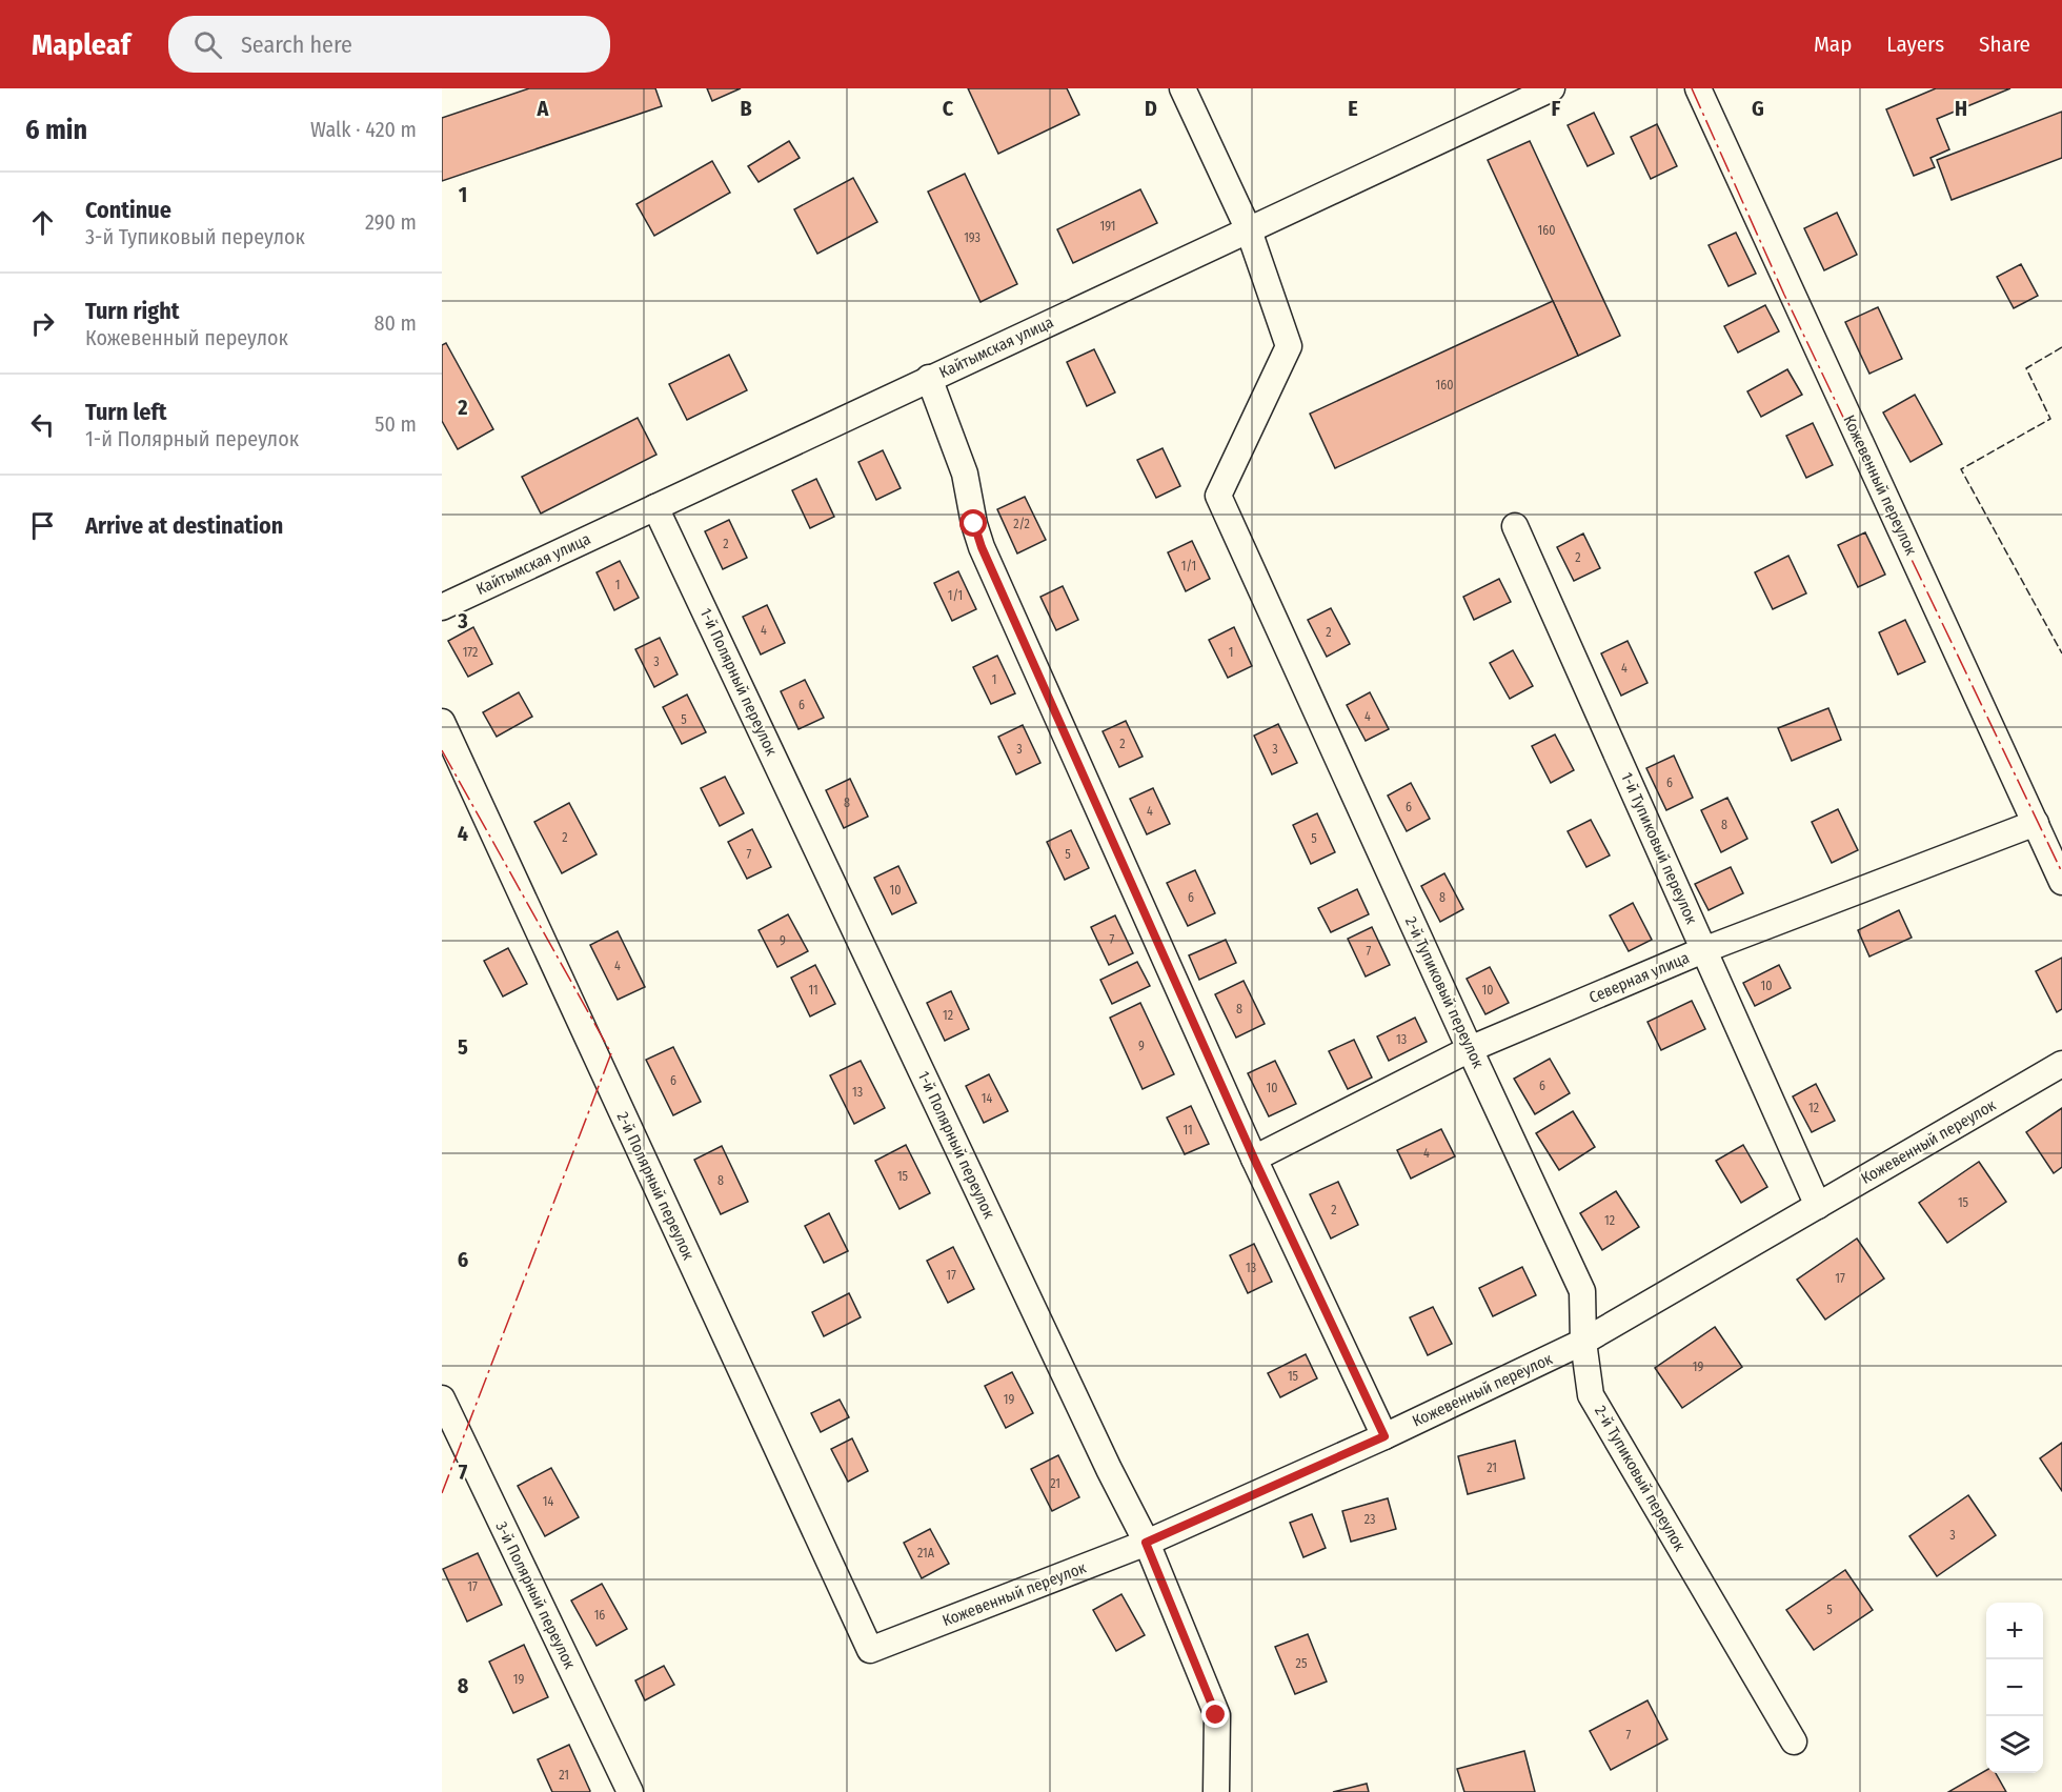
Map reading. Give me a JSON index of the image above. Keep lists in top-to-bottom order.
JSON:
{
  "streets": {
    "street": [
      "Кайтымская улица",
      "Кожевенный переулок",
      "1-й Полярный переулок",
      "1-й Тупиковый переулок",
      "Северная улица",
      "2-й Тупиковый переулок",
      "2-й Полярный переулок",
      "3-й Полярный переулок"
    ]
  },
  "crossings": [
    ["Кайтымская улица", "1-й Полярный переулок"],
    ["Кайтымская улица", "2-й Тупиковый переулок"],
    ["Кожевенный переулок", "1-й Полярный переулок"],
    ["Кожевенный переулок", "1-й Тупиковый переулок"],
    ["Кожевенный переулок", "Северная улица"],
    ["Кожевенный переулок", "2-й Тупиковый переулок"],
    ["Кожевенный переулок", "2-й Полярный переулок"],
    ["1-й Тупиковый переулок", "Северная улица"],
    ["Северная улица", "2-й Тупиковый переулок"]
  ],
  "house_numbers": [
    "191",
    "160",
    "193",
    "160",
    "2/2",
    "2",
    "2",
    "1/1",
    "1",
    "1/1",
    "4",
    "2",
    "172",
    "1",
    "3",
    "4",
    "1",
    "6",
    "4",
    "5",
    "2",
    "3",
    "3",
    "6",
    "8",
    "6",
    "4",
    "8",
    "2",
    "5",
    "7",
    "5",
    "10",
    "6",
    "8",
    "7",
    "9",
    "7",
    "4",
    "10",
    "11",
    "10",
    "8",
    "12",
    "13",
    "9",
    "6",
    "6",
    "10",
    "13",
    "14",
    "12",
    "11",
    "4",
    "15",
    "8",
    "15",
    "2",
    "12",
    "13",
    "17",
    "17",
    "19",
    "15",
    "19",
    "21",
    "21",
    "14",
    "23",
    "3",
    "21А",
    "17",
    "5",
    "16",
    "25",
    "19",
    "7",
    "21"
  ],
  "page": {
    "header": "Mapleaf",
    "search": "Search here",
    "nav": ["Map", "Layers", "Share"],
    "heading": ["6 min", "Walk · 420 m"],
    "list": [
      ["Continue", "3-й Тупиковый переулок", "290 m"],
      ["Turn right", "Кожевенный переулок", "80 m"],
      ["Turn left", "1-й Полярный переулок", "50 m"],
      "Arrive at destination"
    ],
    "map_buttons": ["+", "−"]
  },
  "grid": {
    "columns": [
      "A",
      "B",
      "C",
      "D",
      "E",
      "F",
      "G",
      "H"
    ],
    "rows": [
      "1",
      "2",
      "3",
      "4",
      "5",
      "6",
      "7",
      "8"
    ]
  }
}
